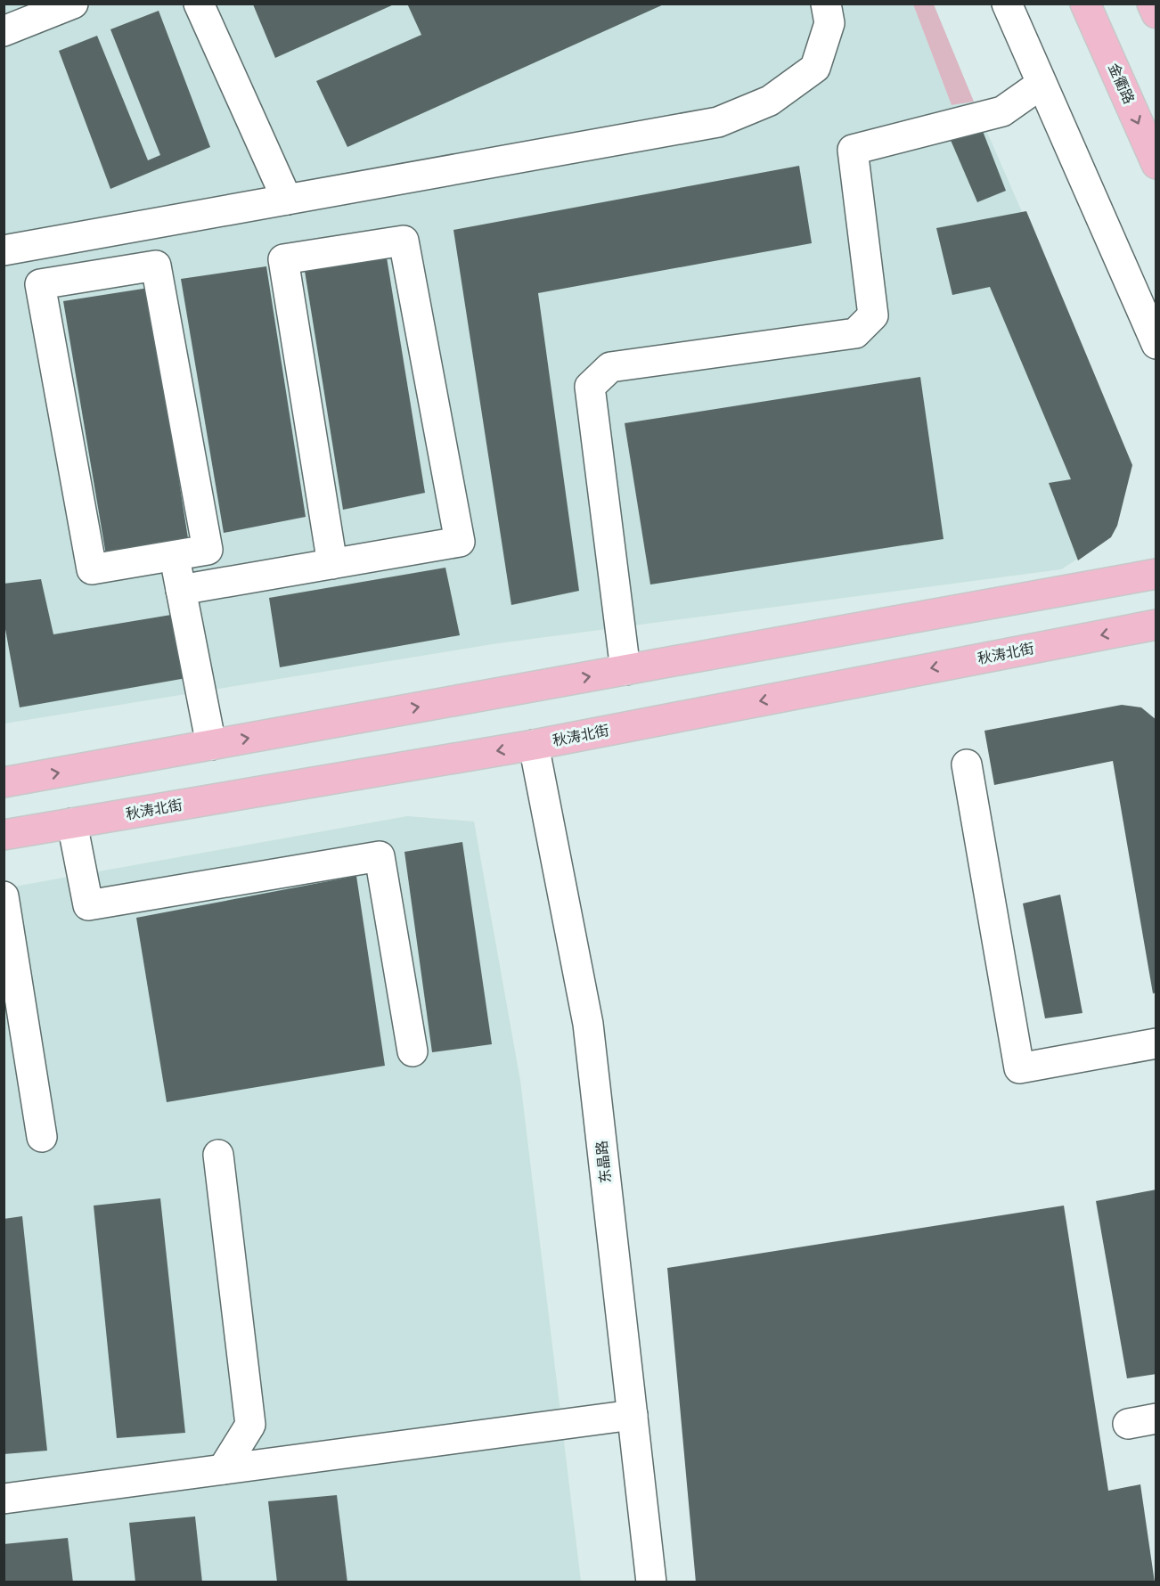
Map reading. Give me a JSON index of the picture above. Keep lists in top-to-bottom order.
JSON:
{
  "streets": {
    "main road": ["金衢路", "秋涛北街"],
    "street": ["东晶路"]
  },
  "crossings": [
    ["秋涛北街", "东晶路"]
  ],
  "one_way": ["金衢路"]
}
